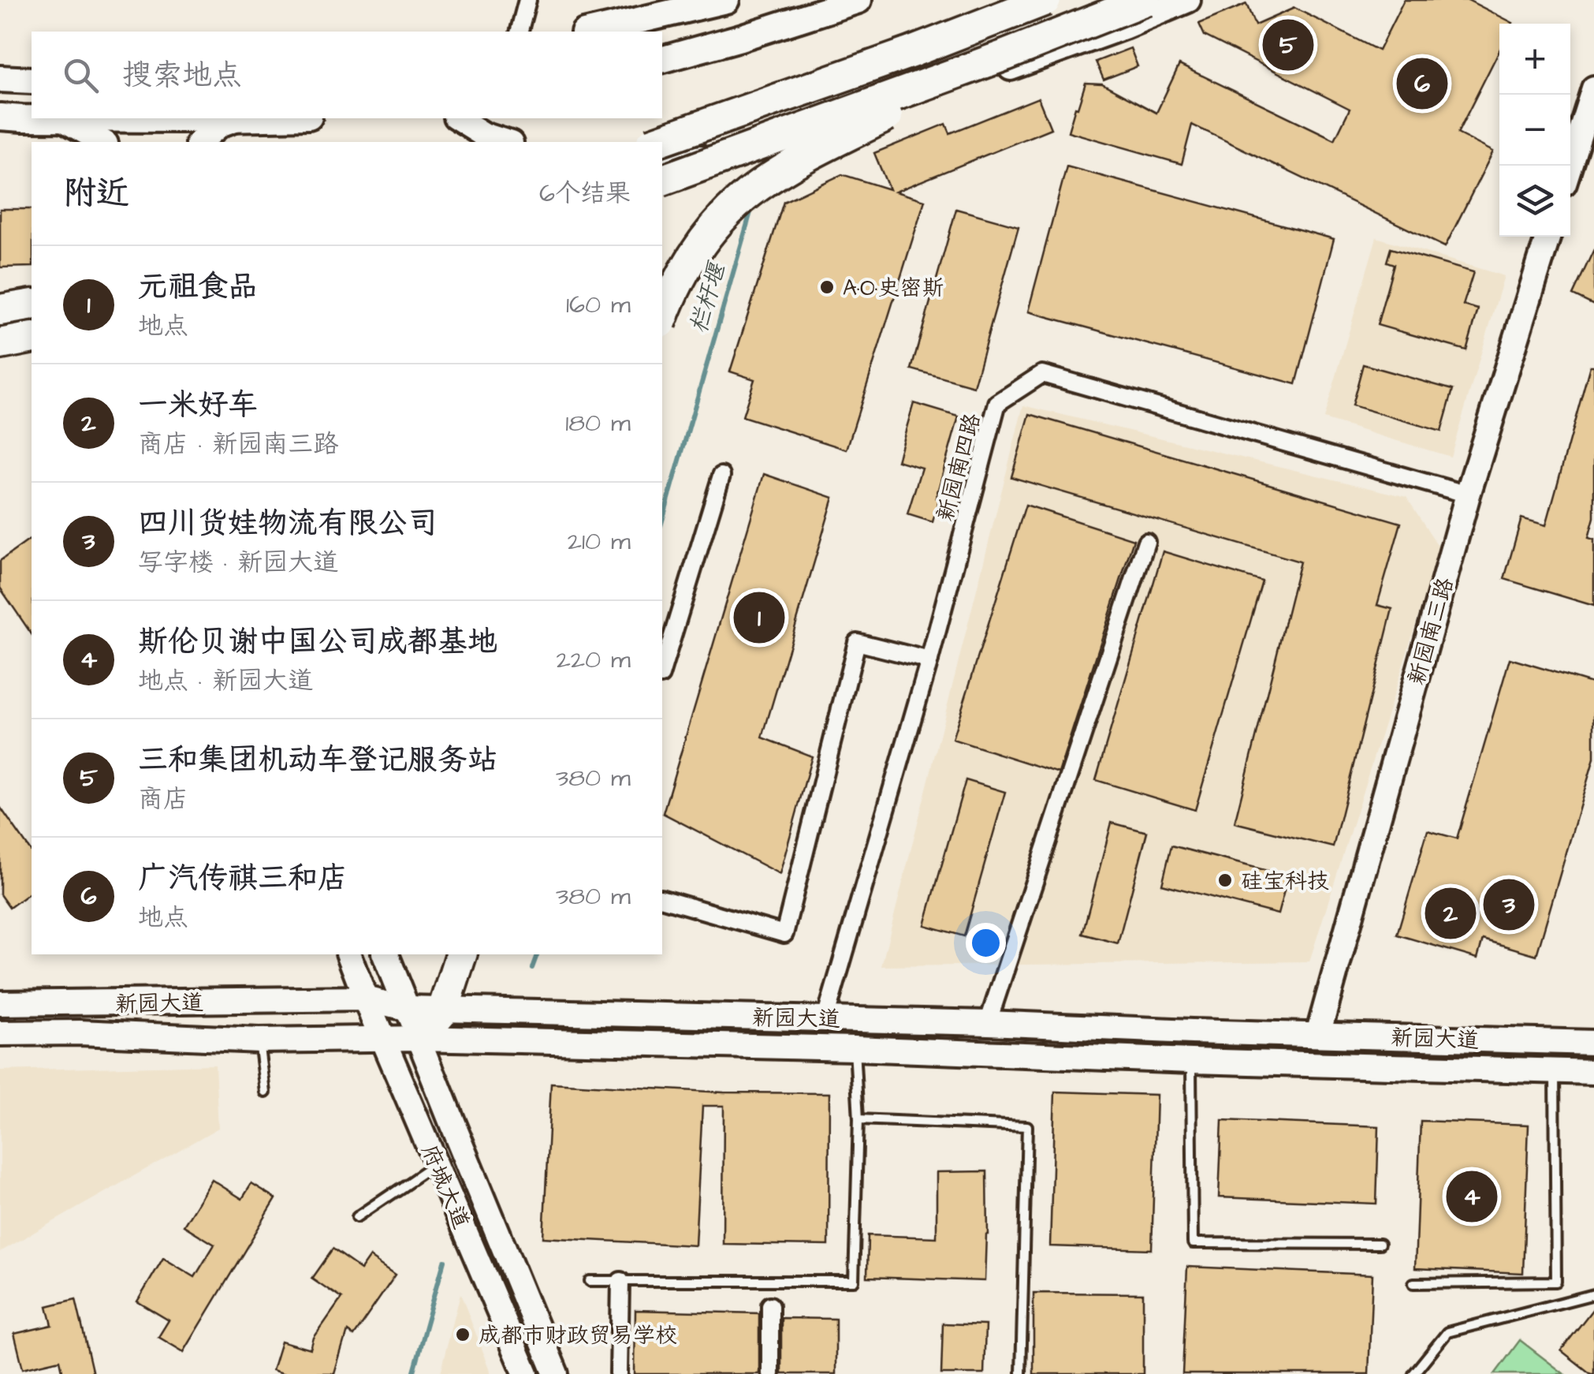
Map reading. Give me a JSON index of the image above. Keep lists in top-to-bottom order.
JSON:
{
  "streets": {
    "street": [
      "新园南四路",
      "新园南三路",
      "新园大道",
      "府城大道"
    ]
  },
  "crossings": [
    ["新园南四路", "新园南三路"],
    ["新园南四路", "新园大道"],
    ["新园南三路", "新园大道"],
    ["新园大道", "府城大道"]
  ],
  "water": ["栏杆堰"],
  "places": ["A·O·史密斯", "硅宝科技", "成都市财政贸易学校"],
  "page": {
    "pins": [
      "5",
      "6",
      "1",
      "3",
      "2",
      "4"
    ],
    "map_buttons": ["+", "−"],
    "search": "搜索地点",
    "heading": ["附近", "6个结果"],
    "list": [
      {
        "mark": "1",
        "name": "元祖食品",
        "note": "地点",
        "value": "160 m"
      },
      {
        "mark": "2",
        "name": "一米好车",
        "note": "商店 · 新园南三路",
        "value": "180 m"
      },
      {
        "mark": "3",
        "name": "四川货娃物流有限公司",
        "note": "写字楼 · 新园大道",
        "value": "210 m"
      },
      {
        "mark": "4",
        "name": "斯伦贝谢中国公司成都基地",
        "note": "地点 · 新园大道",
        "value": "220 m"
      },
      {
        "mark": "5",
        "name": "三和集团机动车登记服务站",
        "note": "商店",
        "value": "380 m"
      },
      {
        "mark": "6",
        "name": "广汽传祺三和店",
        "note": "地点",
        "value": "380 m"
      }
    ]
  }
}
